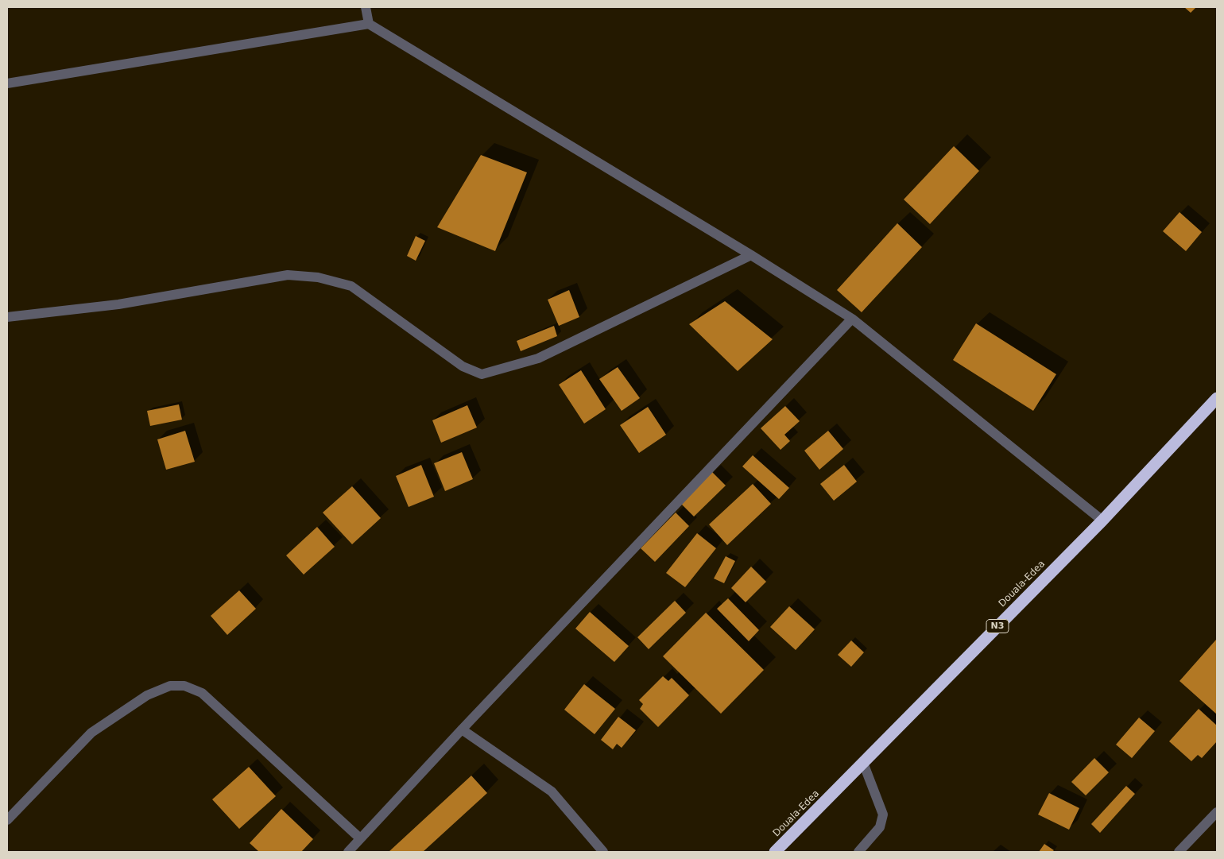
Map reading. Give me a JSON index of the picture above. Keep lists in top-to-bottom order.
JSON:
{
  "streets": {
    "highway": ["Douala-Edea", "N3"]
  }
}
